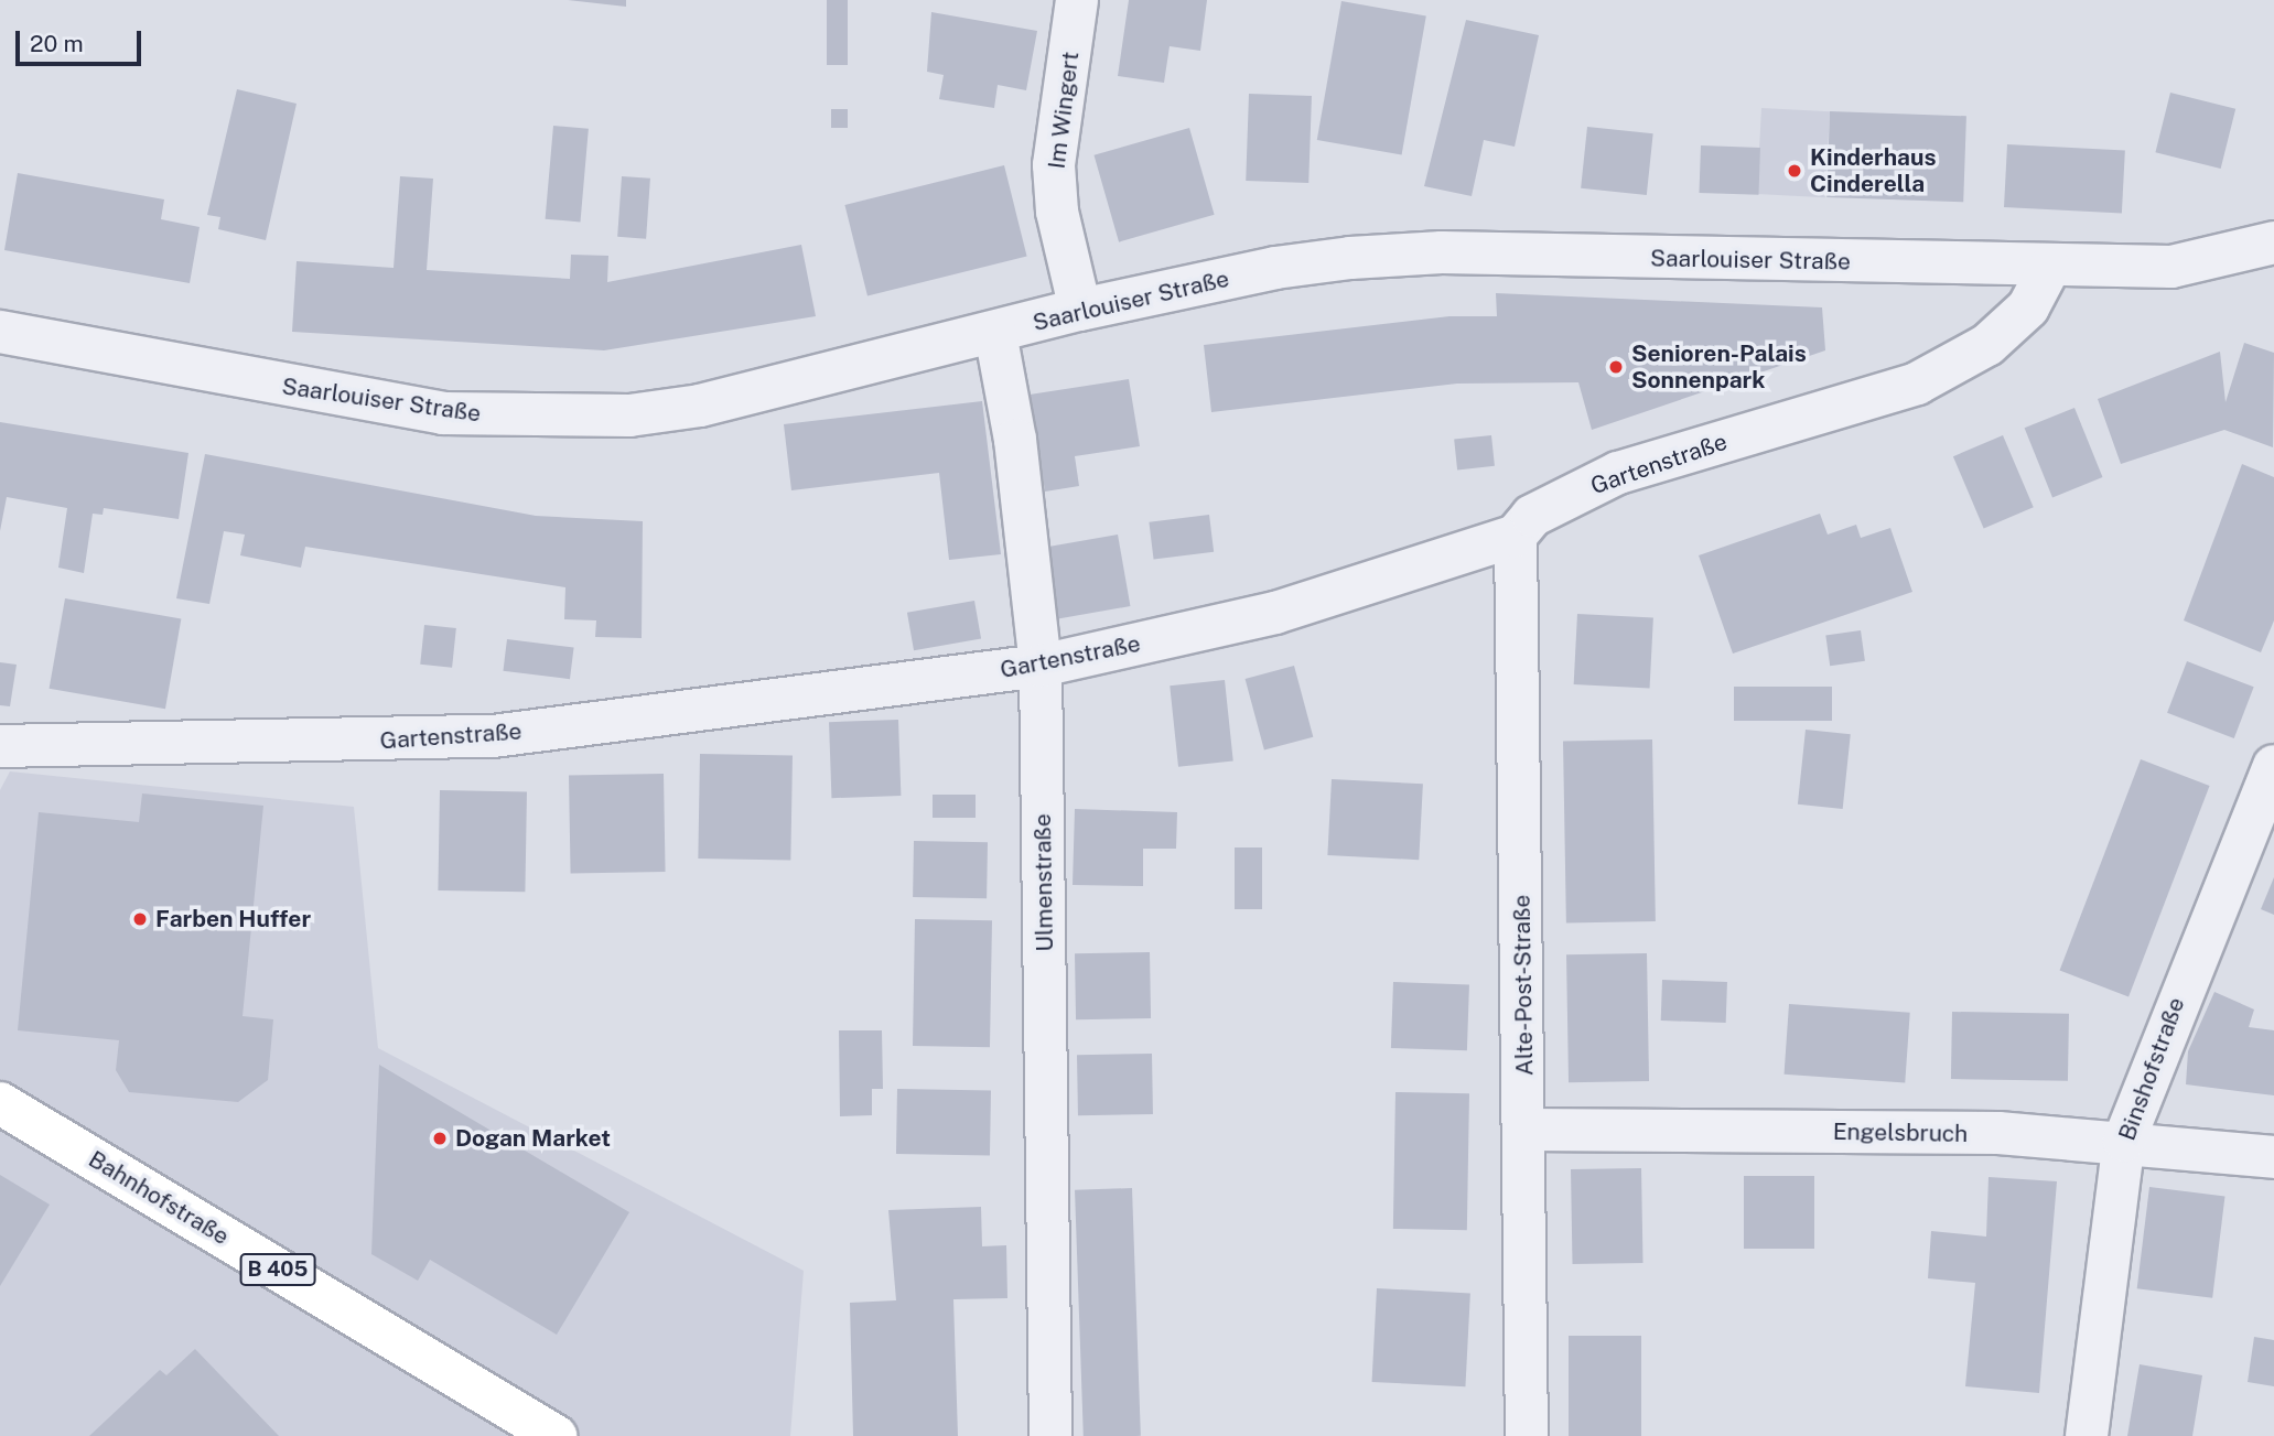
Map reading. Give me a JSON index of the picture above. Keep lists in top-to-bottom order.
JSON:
{
  "streets": {
    "main road": ["Bahnhofstraße", "B 405"],
    "street": [
      "Im Wingert",
      "Saarlouiser Straße",
      "Gartenstraße",
      "Ulmenstraße",
      "Alte-Post-Straße",
      "Binshofstraße",
      "Engelsbruch"
    ]
  },
  "crossings": [
    ["Im Wingert", "Saarlouiser Straße"],
    ["Saarlouiser Straße", "Gartenstraße"],
    ["Saarlouiser Straße", "Ulmenstraße"],
    ["Gartenstraße", "Ulmenstraße"],
    ["Gartenstraße", "Alte-Post-Straße"],
    ["Alte-Post-Straße", "Engelsbruch"],
    ["Binshofstraße", "Engelsbruch"]
  ],
  "places": [
    "Kinderhaus Cinderella",
    "Senioren-Palais Sonnenpark",
    "Farben Huffer",
    "Dogan Market"
  ],
  "scale_bar": "20 m"
}
